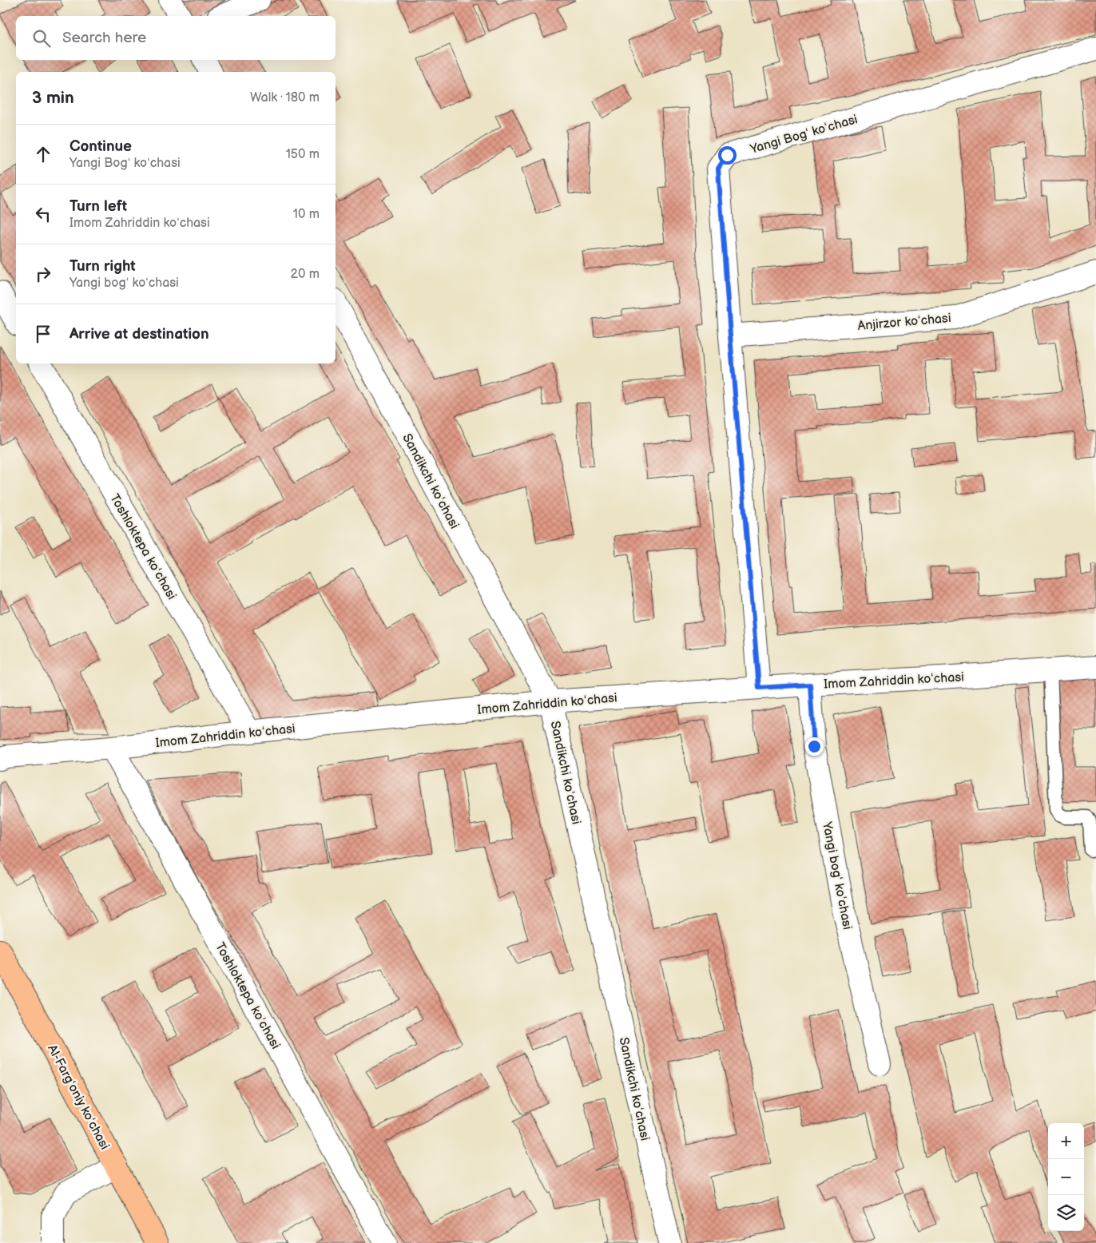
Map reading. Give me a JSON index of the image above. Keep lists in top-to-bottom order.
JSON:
{
  "streets": {
    "main road": ["Al-Fargʻoniy koʻchasi"],
    "street": [
      "Yangi Bogʻ koʻchasi",
      "Anjirzor koʻchasi",
      "Sandikchi koʻchasi",
      "Toshloktepa koʻchasi",
      "Imom Zahriddin koʻchasi",
      "Yangi bogʻ koʻchasi"
    ]
  },
  "crossings": [
    ["Yangi Bogʻ koʻchasi", "Anjirzor koʻchasi"],
    ["Yangi Bogʻ koʻchasi", "Imom Zahriddin koʻchasi"],
    ["Sandikchi koʻchasi", "Imom Zahriddin koʻchasi"],
    ["Toshloktepa koʻchasi", "Imom Zahriddin koʻchasi"],
    ["Imom Zahriddin koʻchasi", "Yangi bogʻ koʻchasi"]
  ],
  "page": {
    "search": "Search here",
    "heading": ["3 min", "Walk · 180 m"],
    "list": [
      ["Continue", "Yangi Bogʻ koʻchasi", "150 m"],
      ["Turn left", "Imom Zahriddin koʻchasi", "10 m"],
      ["Turn right", "Yangi bogʻ koʻchasi", "20 m"],
      "Arrive at destination"
    ],
    "map_buttons": ["+", "−"]
  }
}
